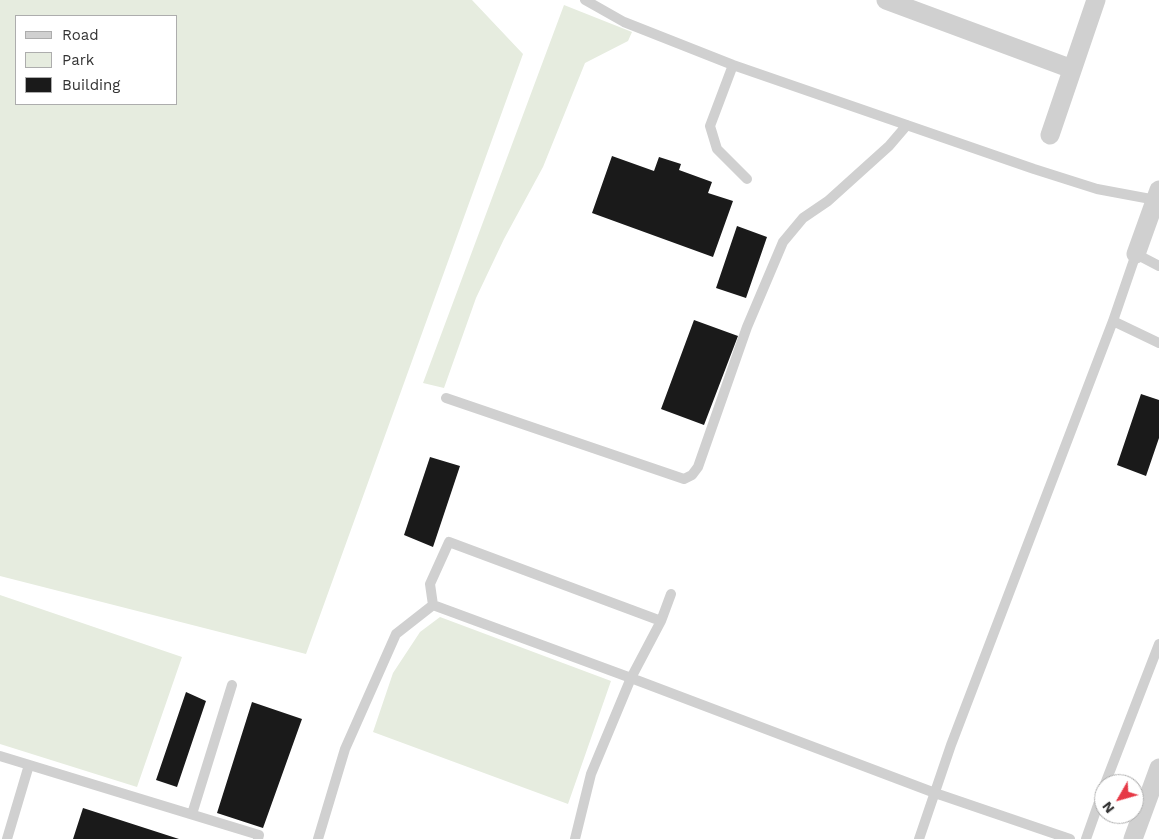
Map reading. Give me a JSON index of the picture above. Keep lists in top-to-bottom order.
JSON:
{
  "legend": ["Road", "Park", "Building"],
  "north": "bottom left"
}
